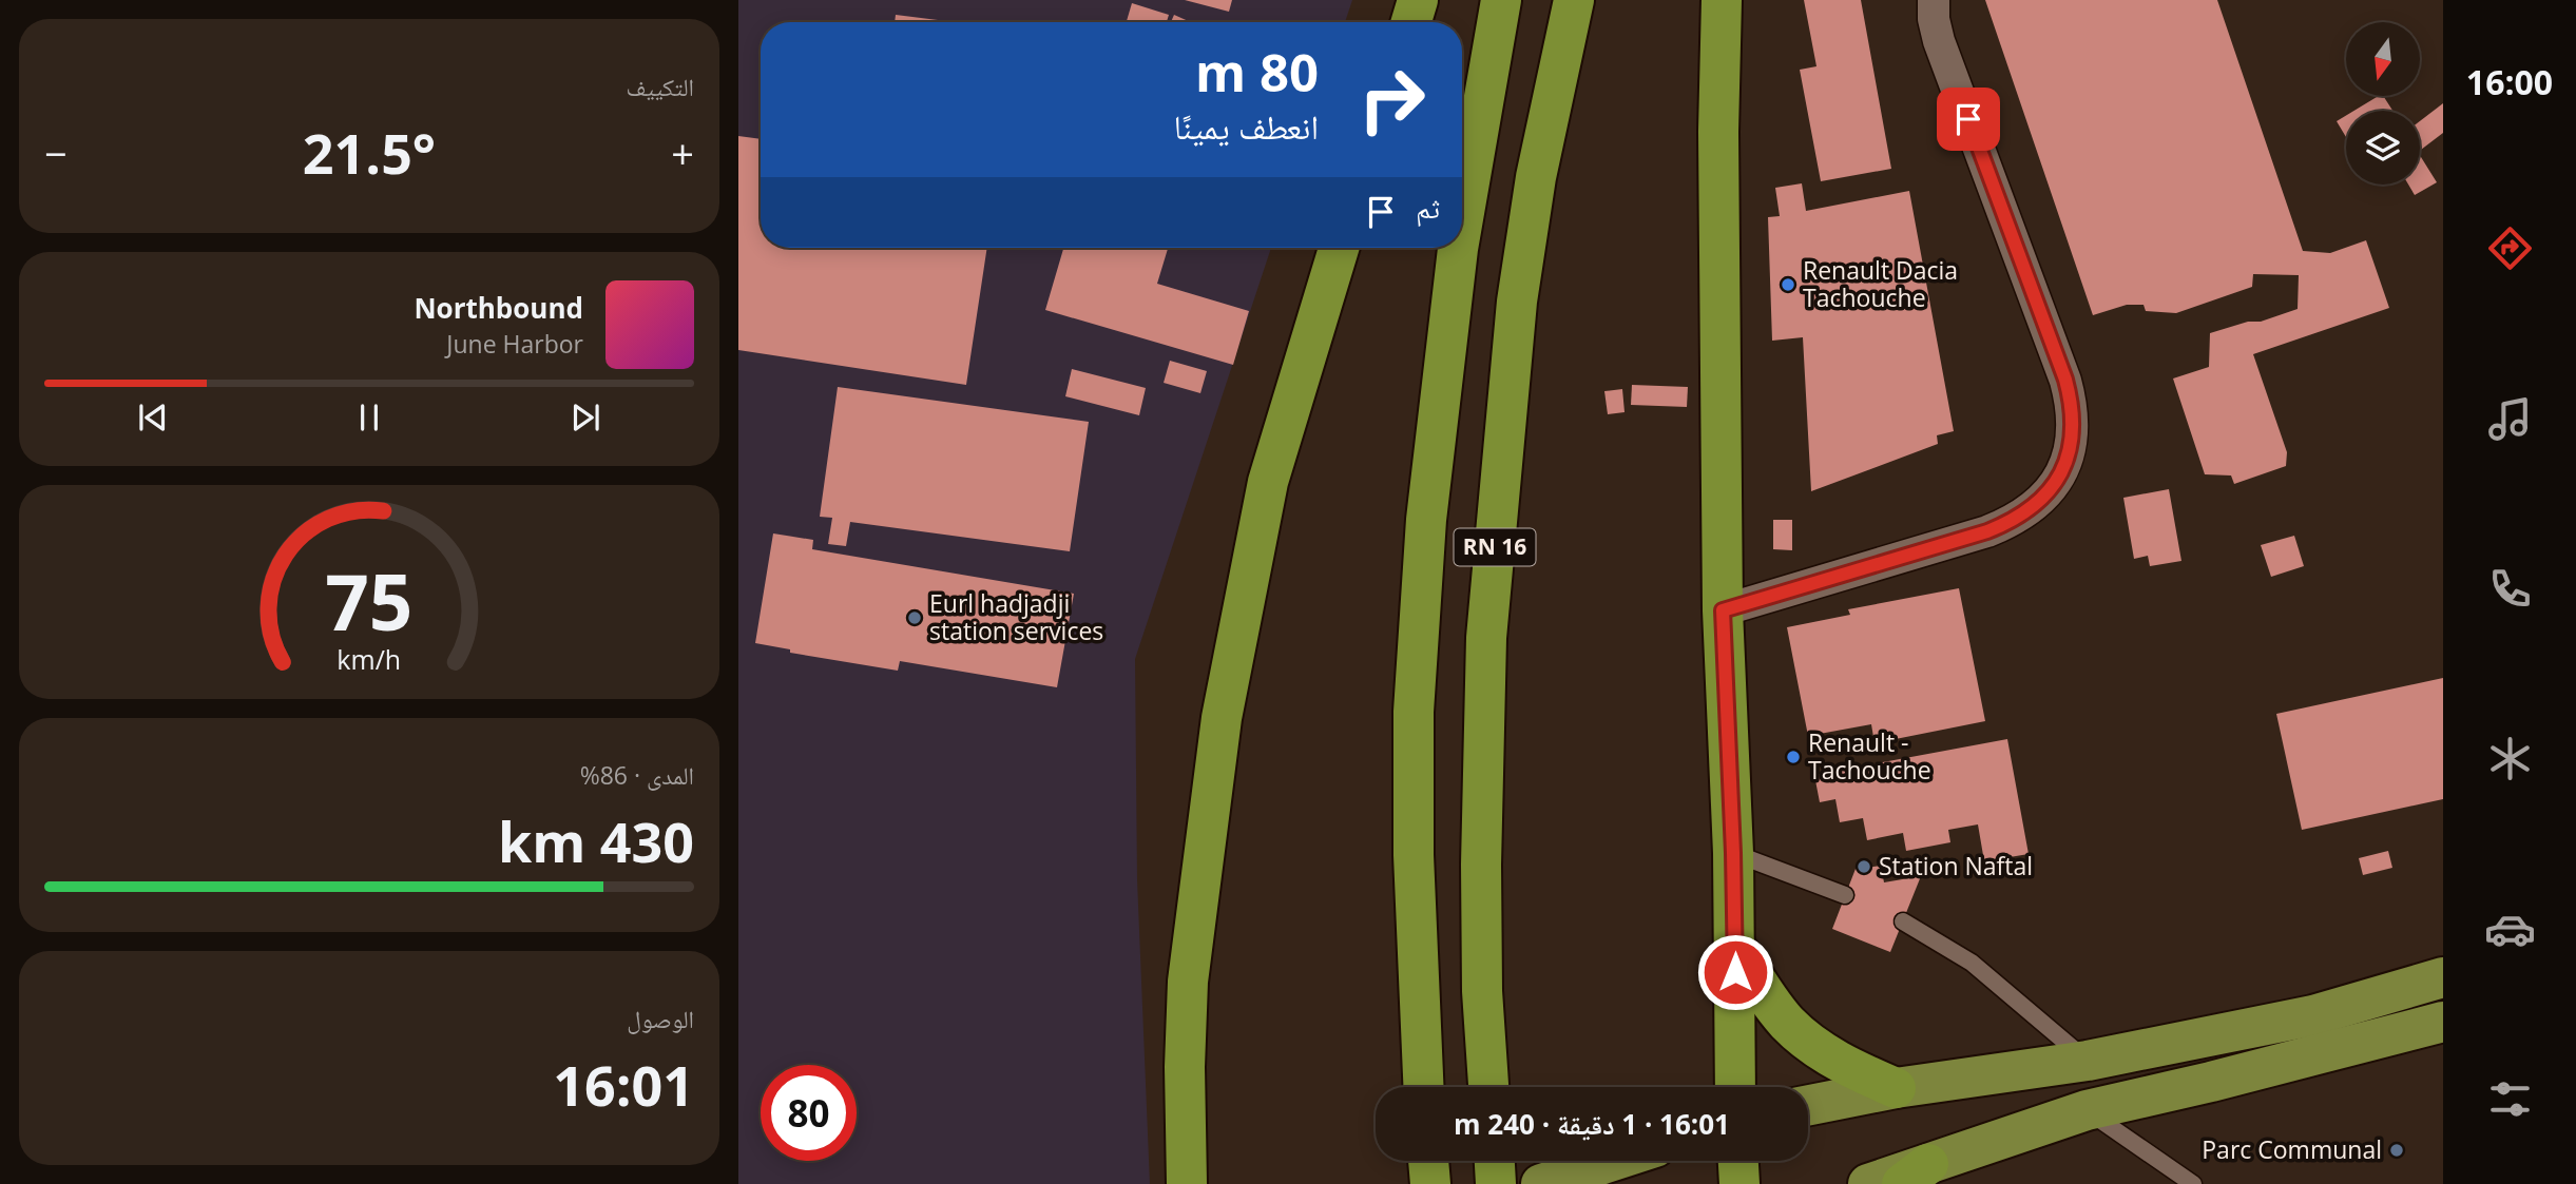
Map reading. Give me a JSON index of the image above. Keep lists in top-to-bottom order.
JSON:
{
  "streets": {
    "highway": ["RN 16"]
  },
  "places": [
    "Renault Dacia Tachouche",
    "Eurl hadjadji station services",
    "Renault - Tachouche",
    "Station Naftal",
    "Parc Communal"
  ],
  "north": "bottom",
  "page": {
    "tabs": "16:00",
    "tile": [
      "التكييف",
      ["المدى · 86%", "430 km"],
      ["الوصول", "16:01"]
    ],
    "turn": ["80 m", "انعطف يمينًا"],
    "heat": ["−", "21.5°", "+"],
    "then": "ثم",
    "song": ["Northbound", "June Harbor"],
    "limit": "80",
    "trip": "16:01 · 1 دقيقة · 240 m",
    "gauge": ["75", "km/h"]
  }
}
